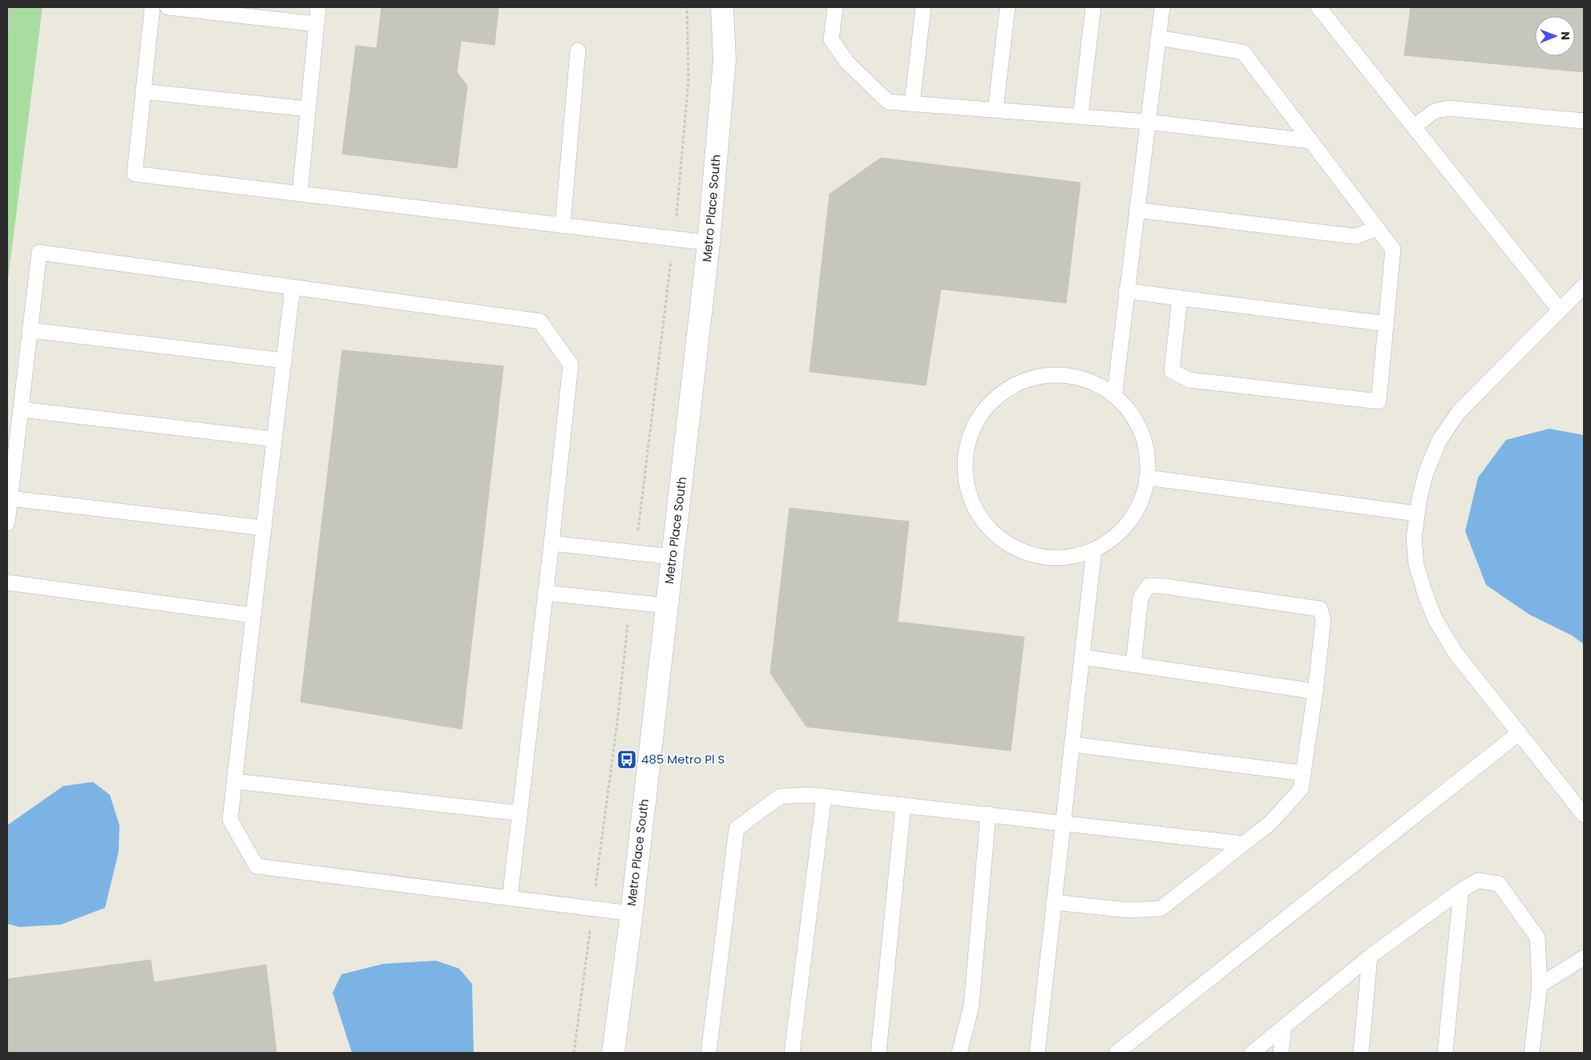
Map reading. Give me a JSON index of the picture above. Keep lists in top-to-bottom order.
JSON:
{
  "streets": {
    "street": ["Metro Place South"]
  },
  "places": {
    "bus stop": ["485 Metro Pl S"]
  },
  "north": "right"
}
